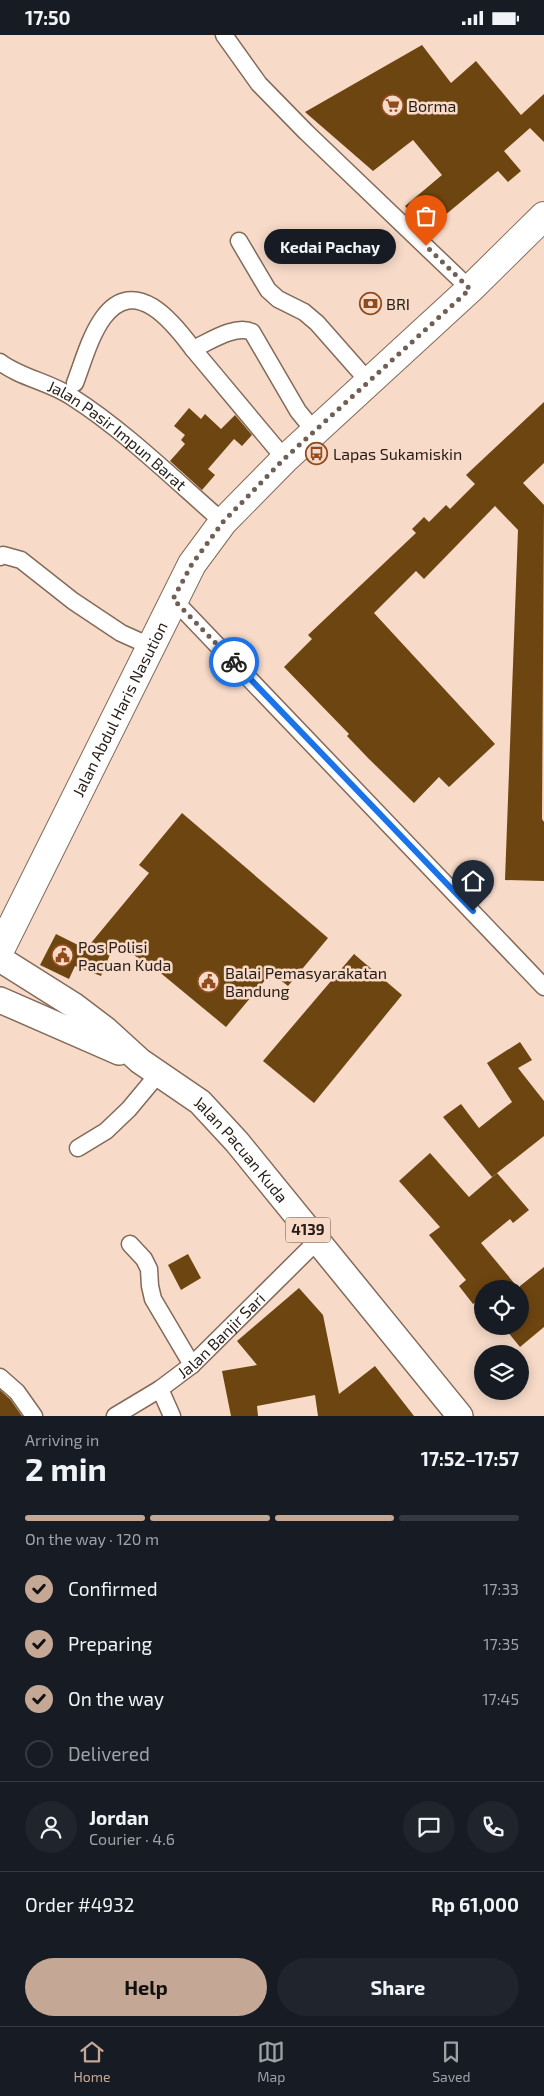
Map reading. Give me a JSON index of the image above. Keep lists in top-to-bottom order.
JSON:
{
  "streets": {
    "highway": ["Jalan Abdul Haris Nasution"],
    "main road": ["Jalan Pacuan Kuda", "4139"],
    "street": ["Jalan Pasir Impun Barat", "Jalan Banjir Sari"]
  },
  "crossings": [
    ["Jalan Pasir Impun Barat", "Jalan Abdul Haris Nasution"],
    ["Jalan Pacuan Kuda", "Jalan Banjir Sari"]
  ],
  "places": {
    "supermarket": ["Borma"],
    "other": ["Kedai Pachay"],
    "bank": ["BRI"],
    "bus stop": ["Lapas Sukamiskin"],
    "public building": ["Pos Polisi Pacuan Kuda", "Balai Pemasyarakatan Bandung"]
  },
  "page": {
    "status": "17:50",
    "bubble": "Kedai Pachay",
    "heading": ["2 min", "Arriving in", "17:52–17:57"],
    "panel": [
      "Jordan",
      "Courier · 4.6",
      "Order #4932",
      "Rp 61,000"
    ],
    "bar": "On the way · 120 m",
    "list": [
      ["Confirmed", "17:33"],
      ["Preparing", "17:35"],
      ["On the way", "17:45"],
      "Delivered"
    ],
    "buttons": ["Help", "Share"],
    "tabs": ["Home", "Map", "Saved"]
  }
}
